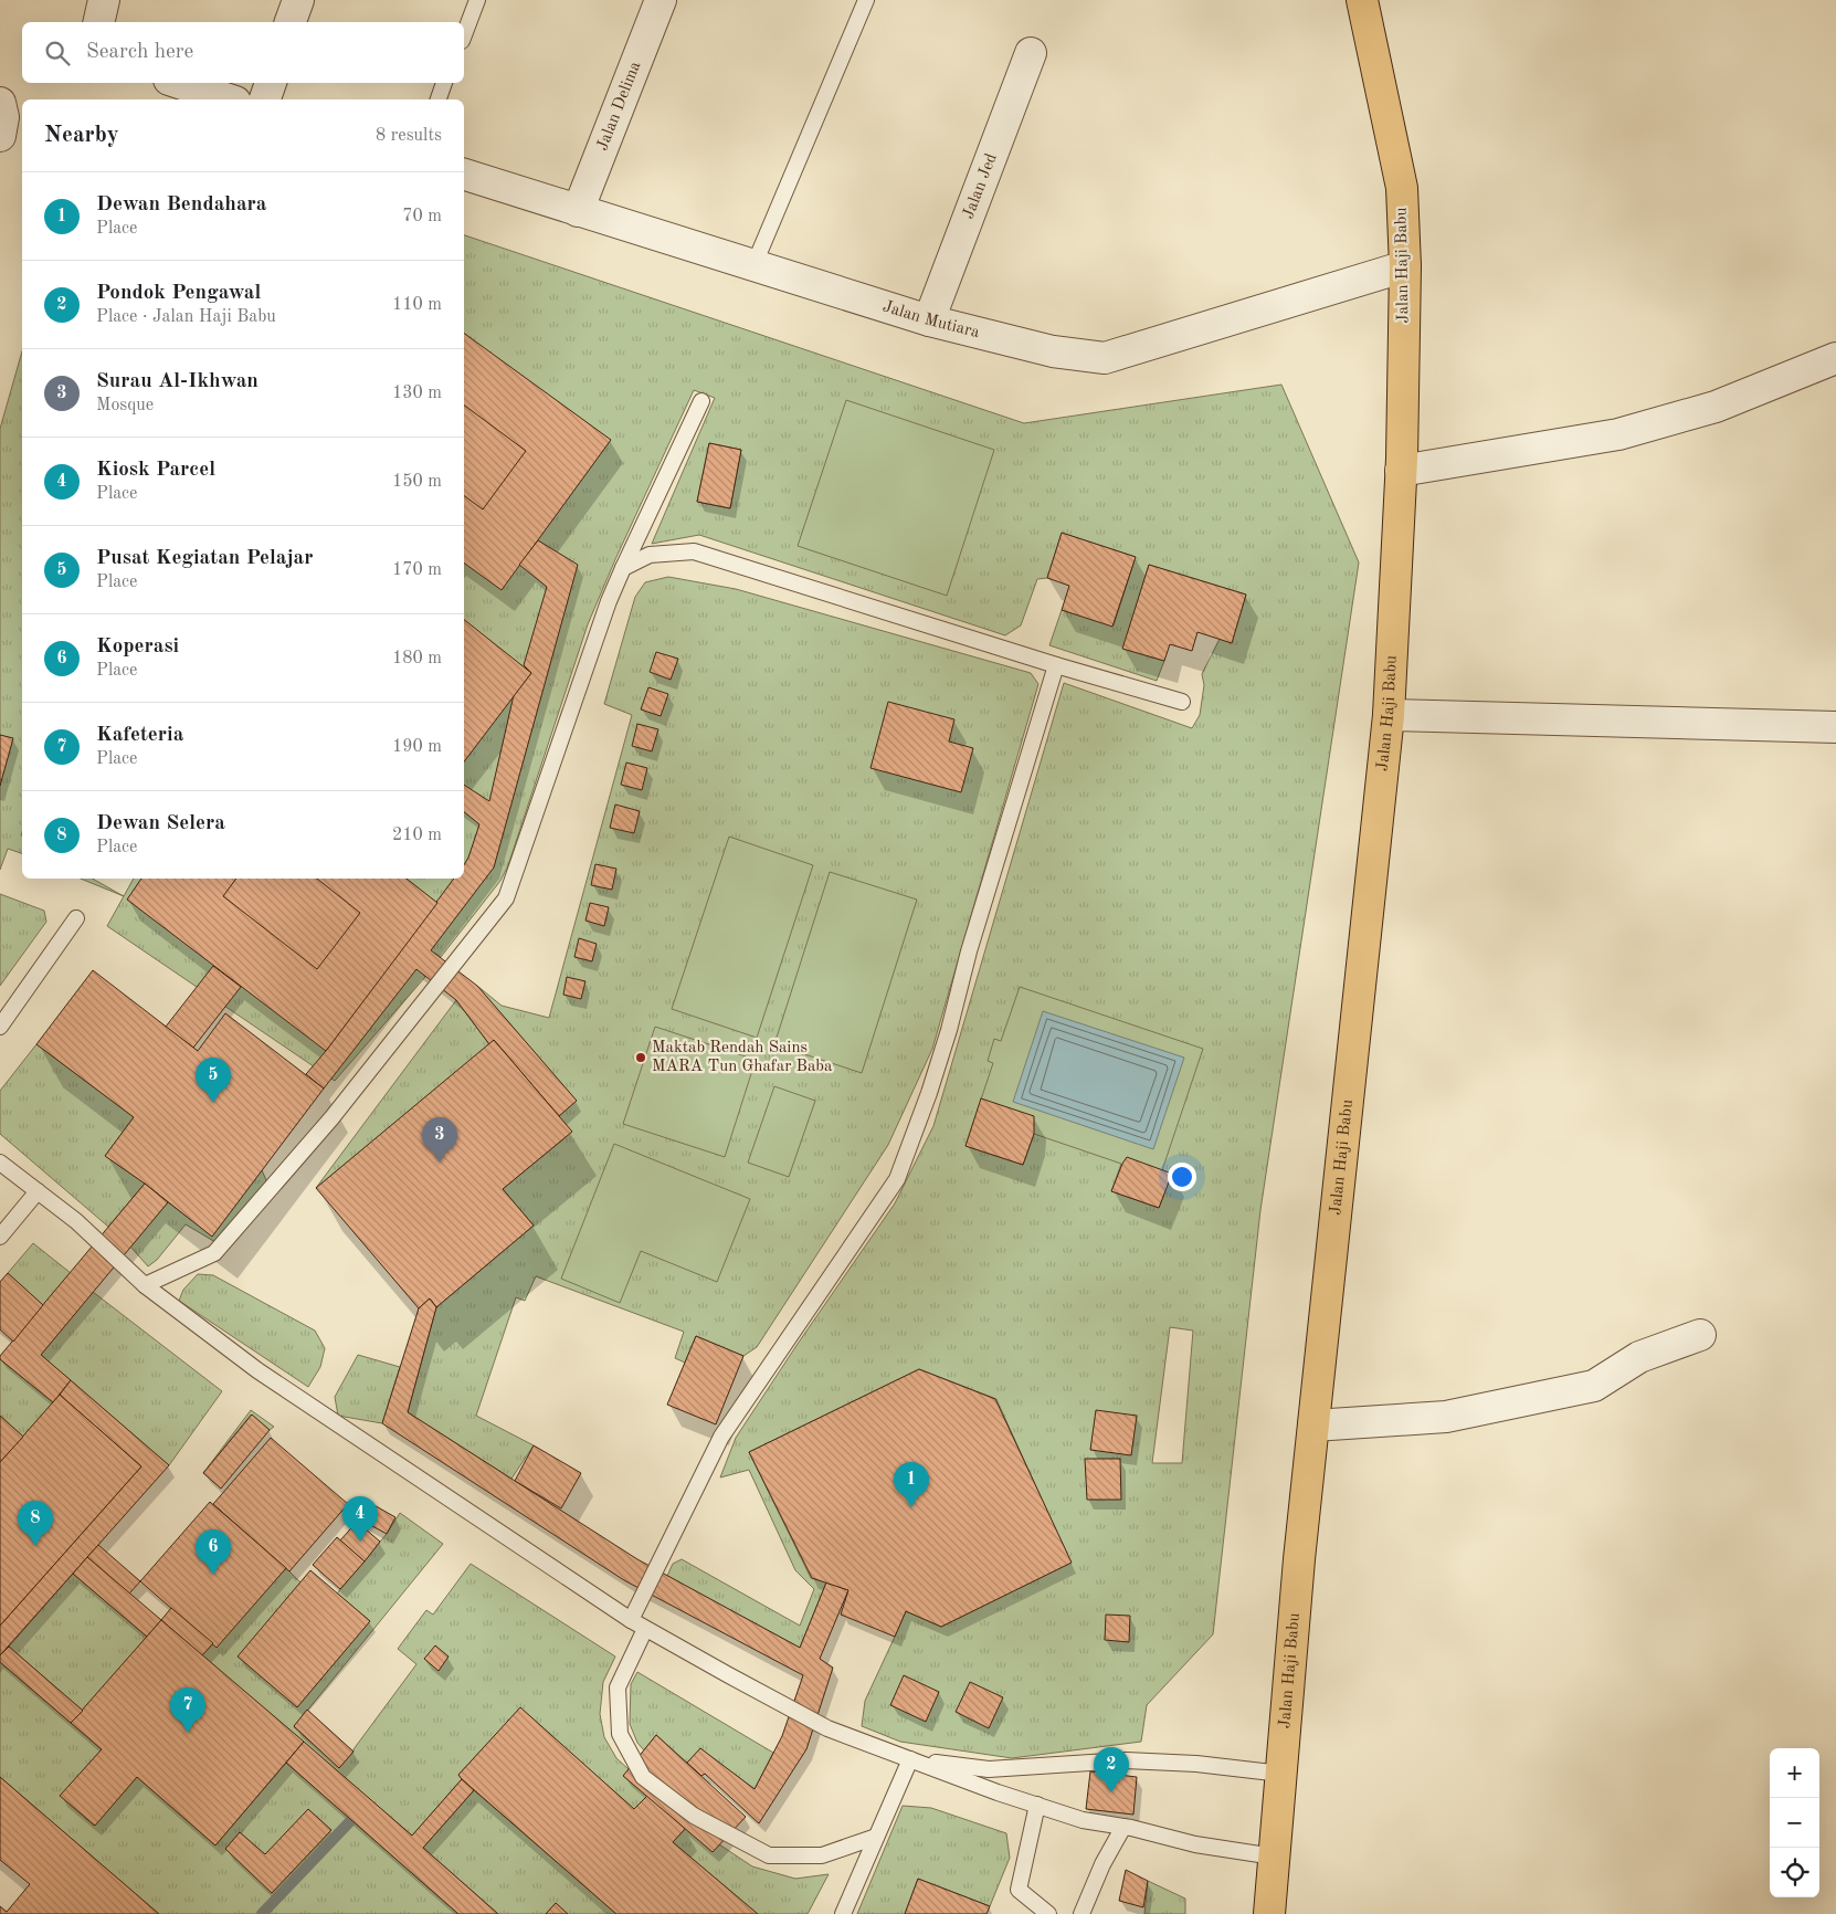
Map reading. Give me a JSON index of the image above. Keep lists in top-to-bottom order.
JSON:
{
  "streets": {
    "main road": ["Jalan Haji Babu"],
    "street": ["Jalan Delima", "Jalan Jed", "Jalan Mutiara"]
  },
  "crossings": [
    ["Jalan Delima", "Jalan Mutiara"],
    ["Jalan Jed", "Jalan Mutiara"],
    ["Jalan Haji Babu", "Jalan Mutiara"]
  ],
  "places": ["Maktab Rendah Sains MARA Tun Ghafar Baba"],
  "page": {
    "search": "Search here",
    "heading": ["Nearby", "8 results"],
    "list": [
      {
        "mark": "1",
        "name": "Dewan Bendahara",
        "note": "Place",
        "value": "70 m"
      },
      {
        "mark": "2",
        "name": "Pondok Pengawal",
        "note": "Place · Jalan Haji Babu",
        "value": "110 m"
      },
      {
        "mark": "3",
        "name": "Surau Al-Ikhwan",
        "note": "Mosque",
        "value": "130 m"
      },
      {
        "mark": "4",
        "name": "Kiosk Parcel",
        "note": "Place",
        "value": "150 m"
      },
      {
        "mark": "5",
        "name": "Pusat Kegiatan Pelajar",
        "note": "Place",
        "value": "170 m"
      },
      {
        "mark": "6",
        "name": "Koperasi",
        "note": "Place",
        "value": "180 m"
      },
      {
        "mark": "7",
        "name": "Kafeteria",
        "note": "Place",
        "value": "190 m"
      },
      {
        "mark": "8",
        "name": "Dewan Selera",
        "note": "Place",
        "value": "210 m"
      }
    ],
    "pins": [
      "5",
      "3",
      "1",
      "4",
      "8",
      "6",
      "7",
      "2"
    ],
    "map_buttons": ["+", "−"]
  }
}
